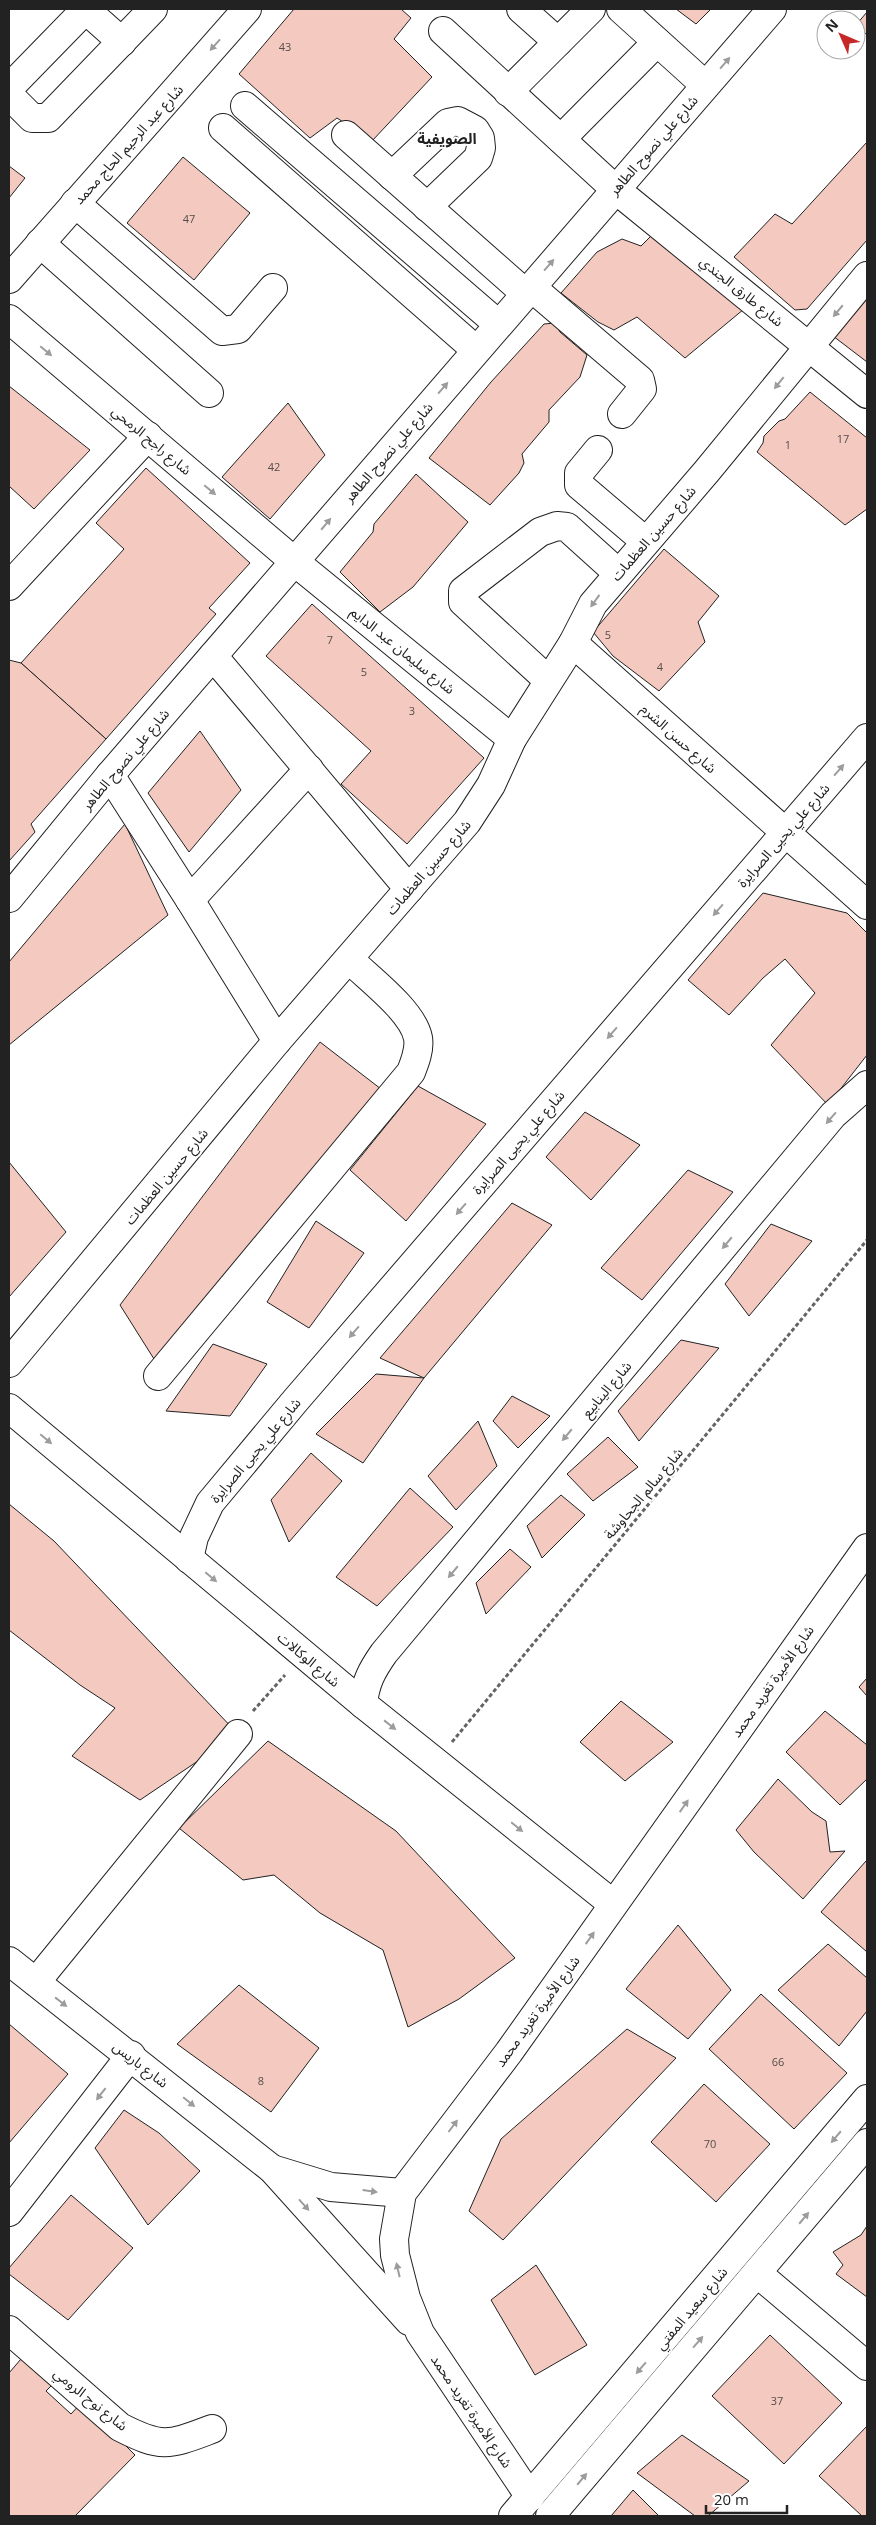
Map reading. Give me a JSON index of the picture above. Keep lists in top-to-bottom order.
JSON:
{
  "streets": {
    "street": [
      "شارع عبد الرحيم الحاج محمد",
      "شارع علي نصوح الطاهر",
      "شارع طارق الجندي",
      "شارع راجح الرمحي",
      "شارع حسين العظمات",
      "شارع سليمان عبد الدايم",
      "شارع حسن الشرم",
      "شارع علي يحيى الصرايرة",
      "شارع الينابيع",
      "شارع الوكالات",
      "شارع الأميرة تغريد محمد",
      "شارع باريس",
      "شارع سعيد المفتي",
      "شارع نوح الرومي"
    ],
    "path": ["شارع سالم الجحاوشة"]
  },
  "crossings": [
    ["شارع علي نصوح الطاهر", "شارع طارق الجندي"],
    ["شارع علي نصوح الطاهر", "شارع راجح الرمحي"],
    ["شارع علي نصوح الطاهر", "شارع سليمان عبد الدايم"],
    ["شارع طارق الجندي", "شارع حسين العظمات"],
    ["شارع راجح الرمحي", "شارع سليمان عبد الدايم"],
    ["شارع حسين العظمات", "شارع سليمان عبد الدايم"],
    ["شارع حسين العظمات", "شارع حسن الشرم"],
    ["شارع حسن الشرم", "شارع علي يحيى الصرايرة"],
    ["شارع علي يحيى الصرايرة", "شارع الوكالات"],
    ["شارع الينابيع", "شارع الوكالات"],
    ["شارع سالم الجحاوشة", "شارع الوكالات"],
    ["شارع الوكالات", "شارع الأميرة تغريد محمد"],
    ["شارع الأميرة تغريد محمد", "شارع باريس"],
    ["شارع الأميرة تغريد محمد", "شارع سعيد المفتي"]
  ],
  "one_way": [
    "شارع علي نصوح الطاهر",
    "شارع الينابيع",
    "شارع الوكالات",
    "شارع الأميرة تغريد محمد",
    "شارع باريس"
  ],
  "districts": ["الصويفية"],
  "house_numbers": [
    "43",
    "47",
    "17",
    "1",
    "42",
    "5",
    "7",
    "4",
    "5",
    "3",
    "66",
    "8",
    "70",
    "37"
  ],
  "scale_bar": "20 m",
  "north": "top left"
}
